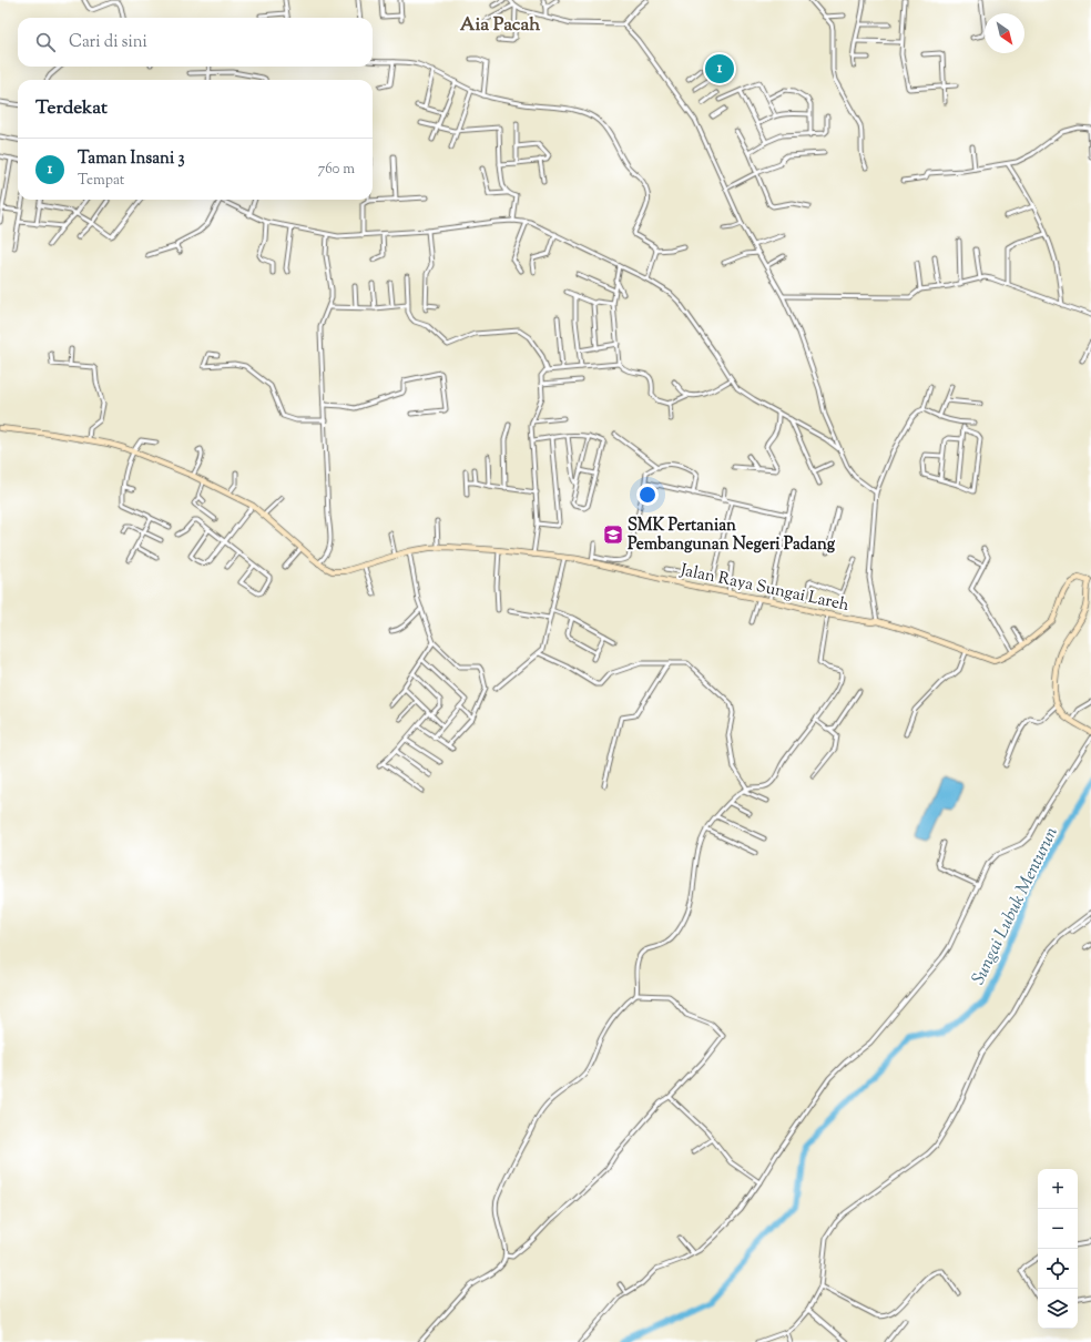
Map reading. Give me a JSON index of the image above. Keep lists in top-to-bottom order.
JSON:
{
  "streets": {
    "street": ["Jalan Raya Sungai Lareh"]
  },
  "districts": ["Aia Pacah"],
  "water": ["Sungai Lubuk Menturun"],
  "places": {
    "school or university": ["SMK Pertanian Pembangunan Negeri Padang"]
  },
  "north": "bottom right",
  "page": {
    "search": "Cari di sini",
    "pins": "1",
    "heading": "Terdekat",
    "list": [
      {
        "mark": "1",
        "name": "Taman Insani 3",
        "note": "Tempat",
        "value": "760 m"
      }
    ],
    "map_buttons": ["+", "−"]
  }
}
